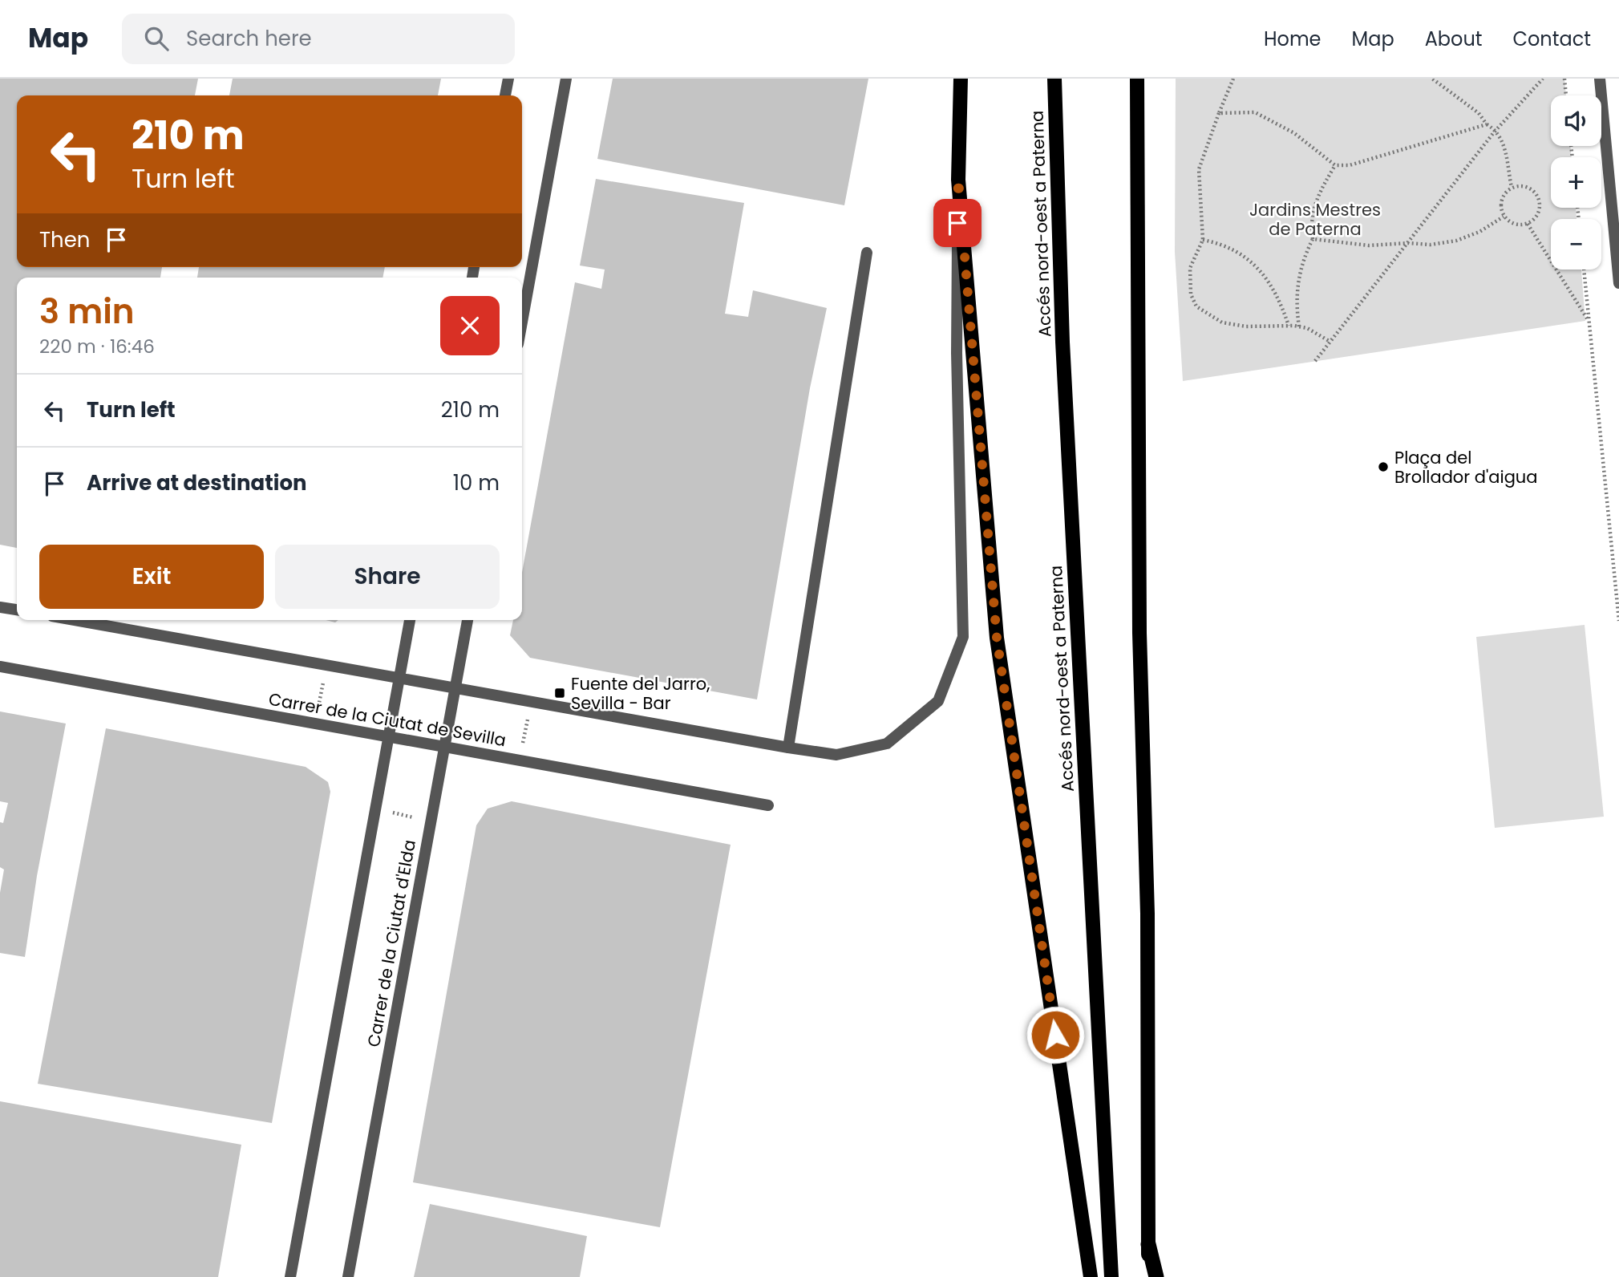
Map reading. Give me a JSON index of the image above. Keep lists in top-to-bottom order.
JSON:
{
  "streets": {
    "main road": ["Accés nord-oest a Paterna"],
    "street": ["Carrer de la Ciutat de Sevilla", "Carrer de la Ciutat d'Elda"]
  },
  "crossings": [
    ["Carrer de la Ciutat de Sevilla", "Carrer de la Ciutat d'Elda"]
  ],
  "parks": ["Jardins Mestres de Paterna"],
  "places": {
    "other": ["Plaça del Brollador d'aigua"],
    "transit": ["Fuente del Jarro, Sevilla - Bar"]
  },
  "page": {
    "header": "Map",
    "search": "Search here",
    "nav": [
      "Home",
      "Map",
      "About",
      "Contact"
    ],
    "map_buttons": ["+", "−"],
    "turn": ["210 m", "Turn left"],
    "then": "Then",
    "heading": ["3 min", "220 m · 16:46"],
    "list": [
      {
        "name": "Turn left",
        "value": "210 m"
      },
      {
        "name": "Arrive at destination",
        "value": "10 m"
      }
    ],
    "buttons": ["Exit", "Share"]
  }
}
